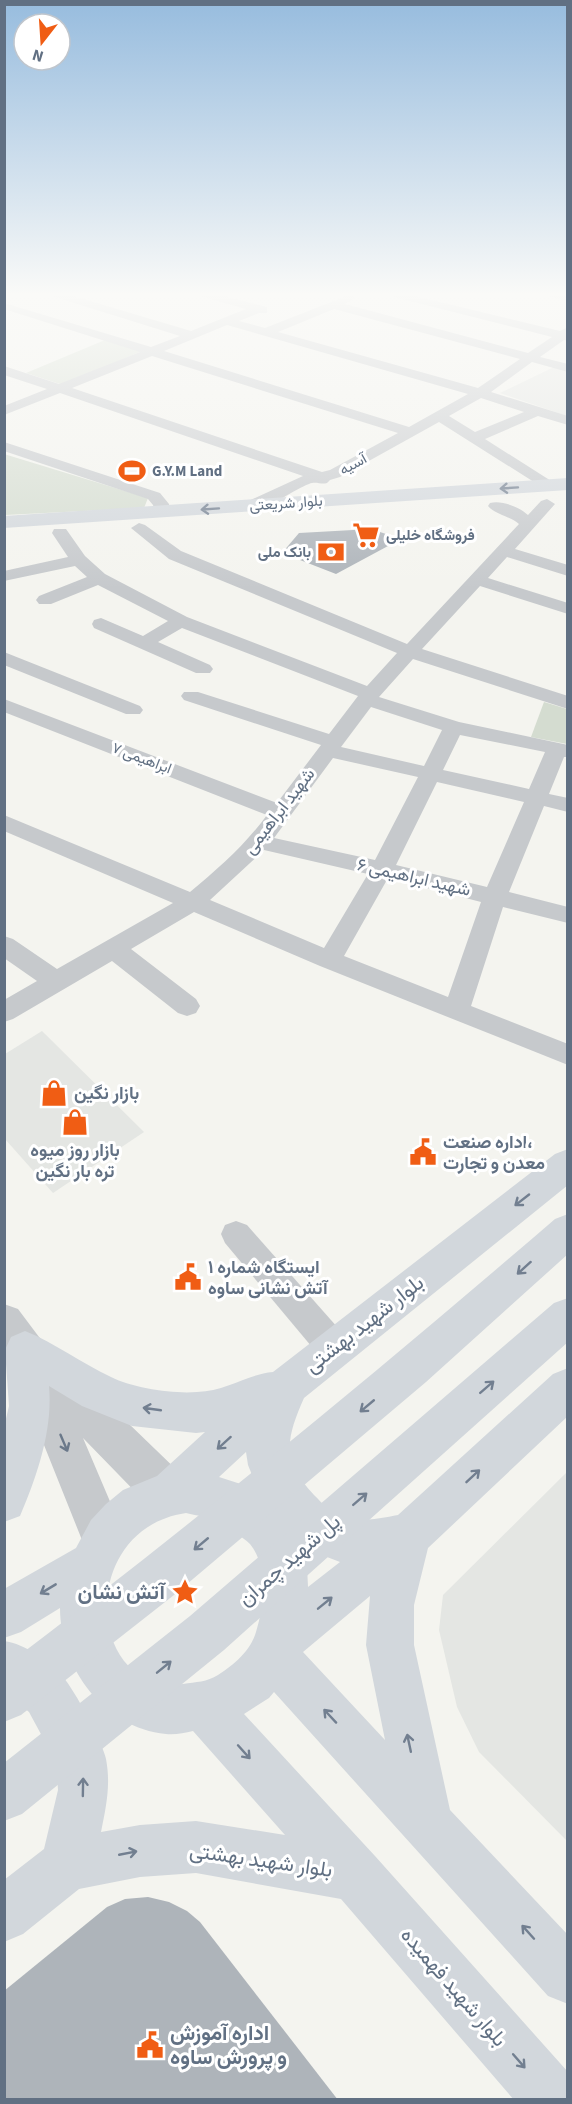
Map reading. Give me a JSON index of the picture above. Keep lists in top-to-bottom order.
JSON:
{
  "streets": {
    "main road": [
      "بلوار شریعتی",
      "بلوار شهید بهشتی",
      "پل شهید چمران",
      "بلوار شهید فهمیده"
    ],
    "street": [
      "آسیه",
      "ابراهیمی ۷",
      "شهید ابراهیمی",
      "شهید ابراهیمی ۶"
    ]
  },
  "crossings": [
    ["آسیه", "بلوار شریعتی"],
    ["بلوار شریعتی", "شهید ابراهیمی"],
    ["ابراهیمی ۷", "شهید ابراهیمی"],
    ["شهید ابراهیمی", "شهید ابراهیمی ۶"],
    ["بلوار شهید بهشتی", "بلوار شهید فهمیده"]
  ],
  "places": {
    "sports": ["G.Y.M Land"],
    "supermarket": ["فروشگاه خلیلی"],
    "bank": ["بانک ملی"],
    "shop": ["بازار نگین", "بازار روز میوه تره بار نگین"],
    "public building": ["اداره صنعت، معدن و تجارت", "ایستگاه شماره ۱ آتش نشانی ساوه", "اداره آموزش و پرورش ساوه"],
    "place": ["آتش نشان"]
  },
  "north": "bottom"
}
